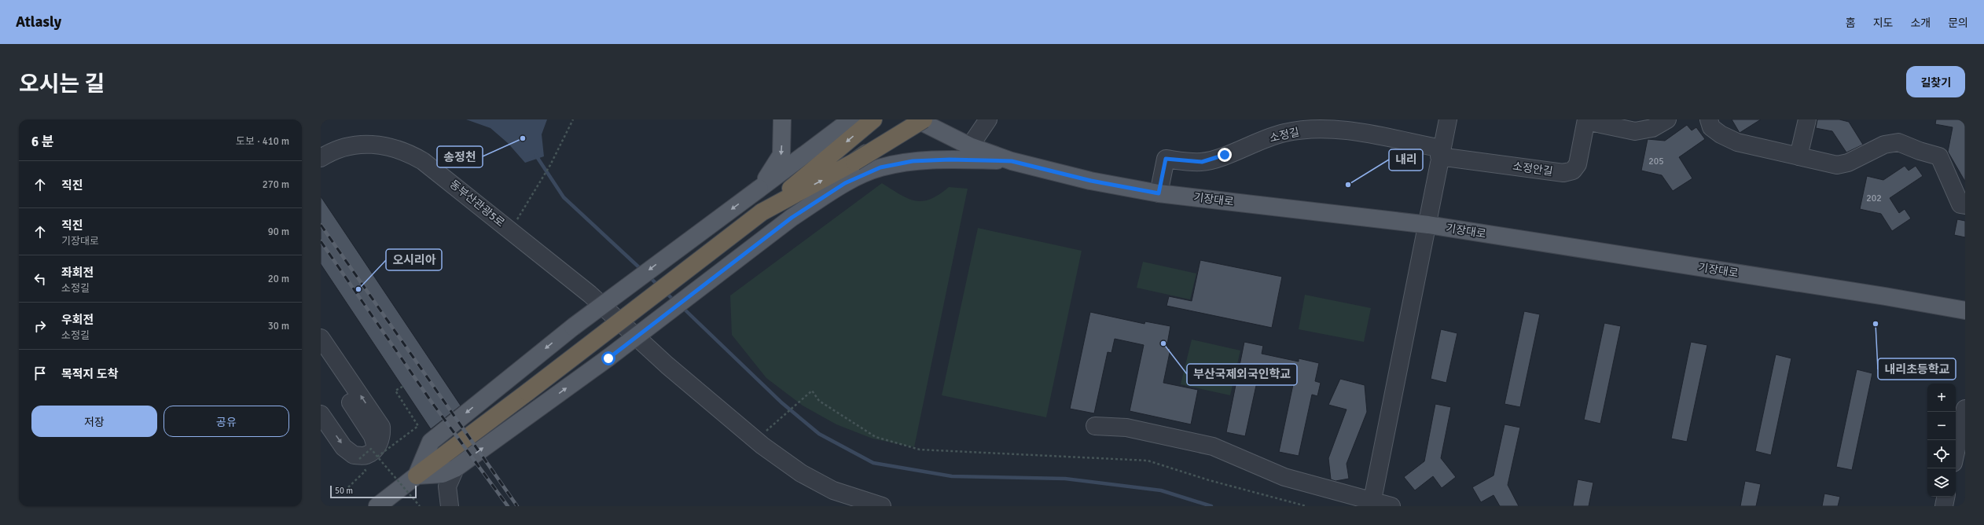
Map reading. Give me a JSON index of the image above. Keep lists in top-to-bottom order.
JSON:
{
  "streets": {
    "main road": ["기장대로"],
    "street": ["소정길", "소정안길", "동부산관광5로"]
  },
  "crossings": [
    ["소정길", "소정안길"],
    ["소정길", "기장대로"]
  ],
  "places": [
    "송정천",
    "내리",
    "오시리아",
    "내리초등학교",
    "부산국제외국인학교"
  ],
  "house_numbers": ["205", "202"],
  "scale_bar": "50 m",
  "page": {
    "header": "Atlasly",
    "nav": [
      "홈",
      "지도",
      "소개",
      "문의"
    ],
    "title": "오시는 길",
    "buttons": [
      "길찾기",
      ["저장", "공유"]
    ],
    "heading": ["6 분", "도보 · 410 m"],
    "list": [
      ["직진", "270 m"],
      ["직진", "기장대로", "90 m"],
      ["좌회전", "소정길", "20 m"],
      ["우회전", "소정길", "30 m"],
      "목적지 도착"
    ],
    "map_buttons": ["+", "−"],
    "scale": "50 m"
  }
}
